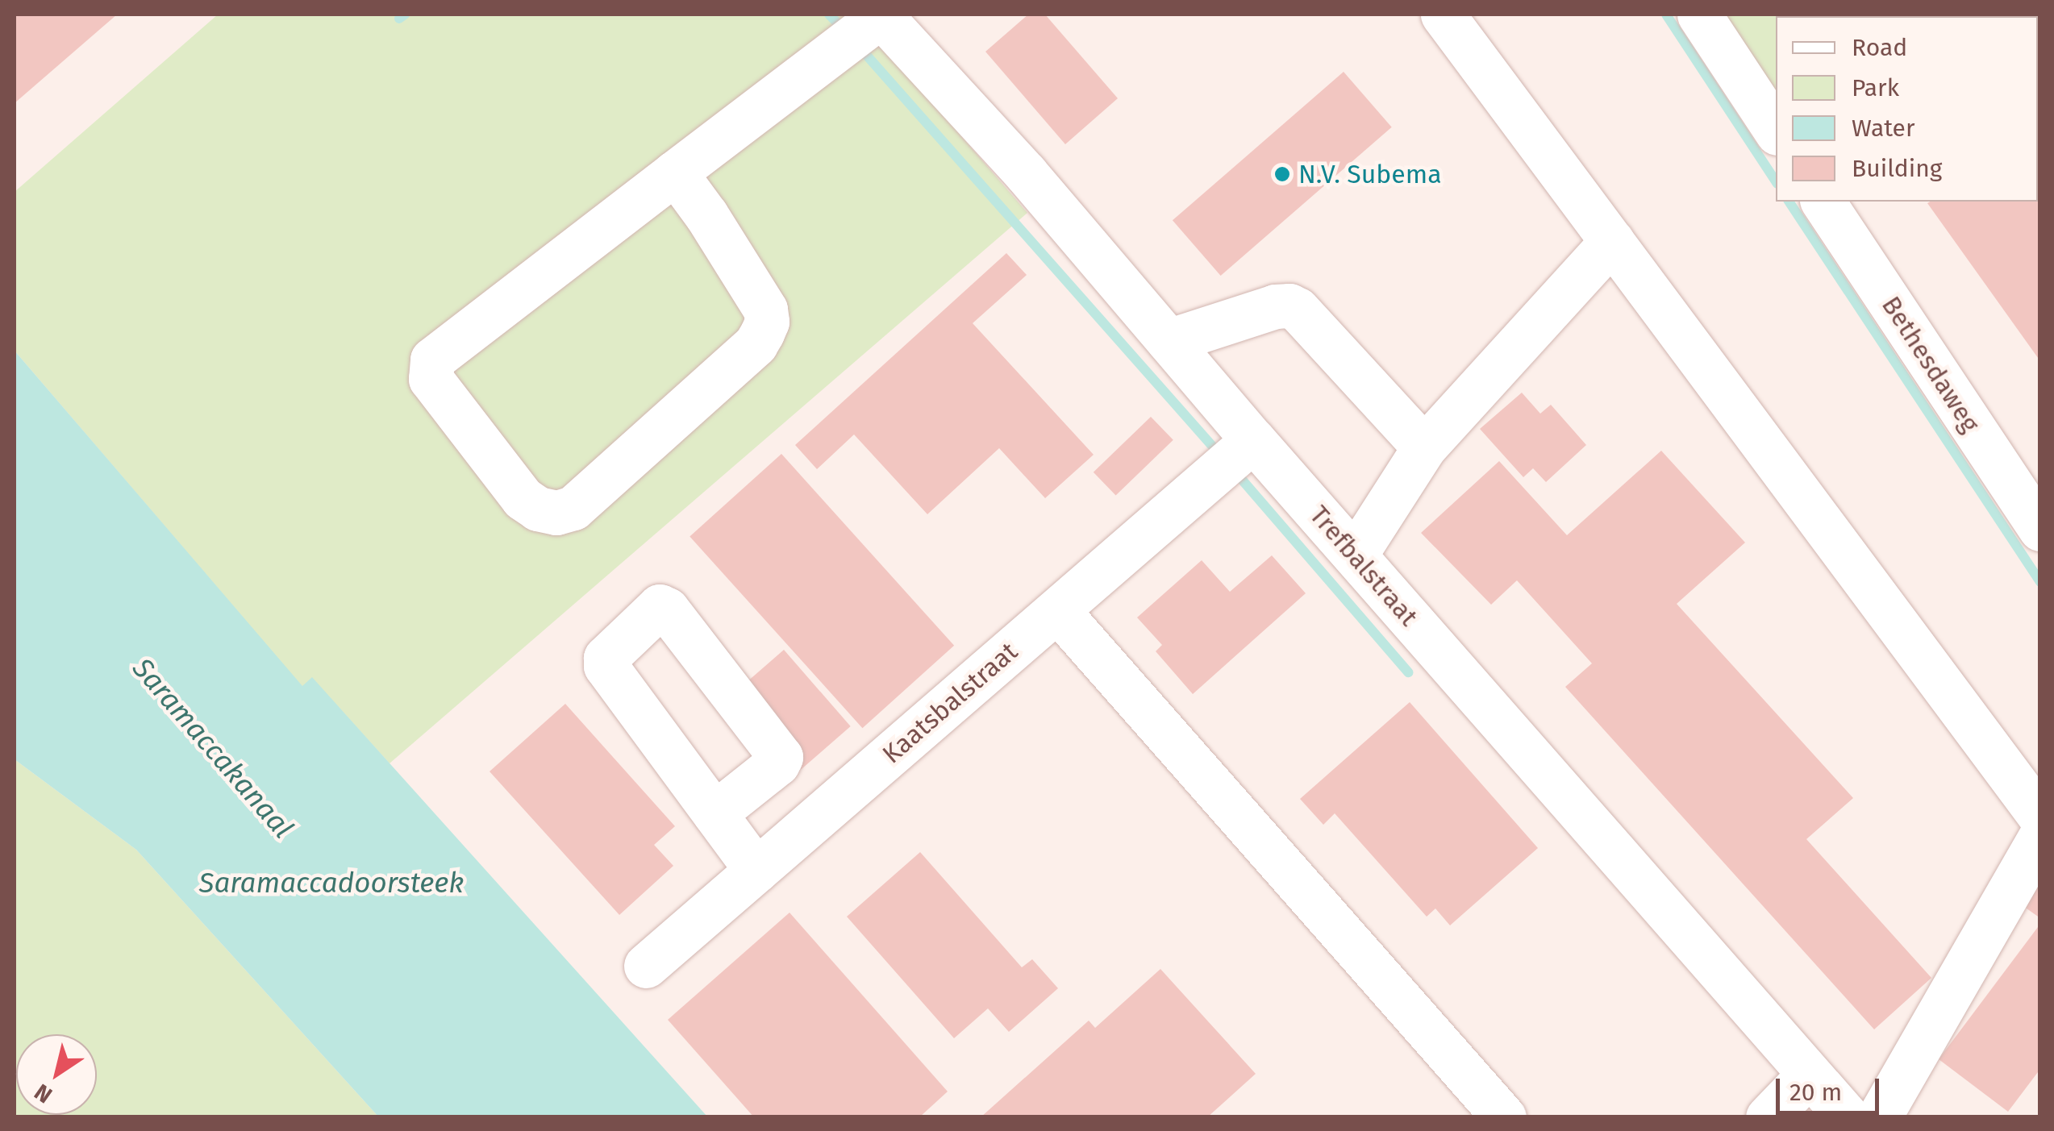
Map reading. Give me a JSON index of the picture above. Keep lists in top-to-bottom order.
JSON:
{
  "streets": {
    "street": ["Bethesdaweg", "Trefbalstraat", "Kaatsbalstraat"]
  },
  "crossings": [
    ["Trefbalstraat", "Kaatsbalstraat"]
  ],
  "water": ["Saramaccakanaal", "Saramaccadoorsteek"],
  "places": ["N.V. Subema"],
  "legend": [
    "Road",
    "Park",
    "Water",
    "Building"
  ],
  "scale_bar": "20 m",
  "north": "bottom left"
}
